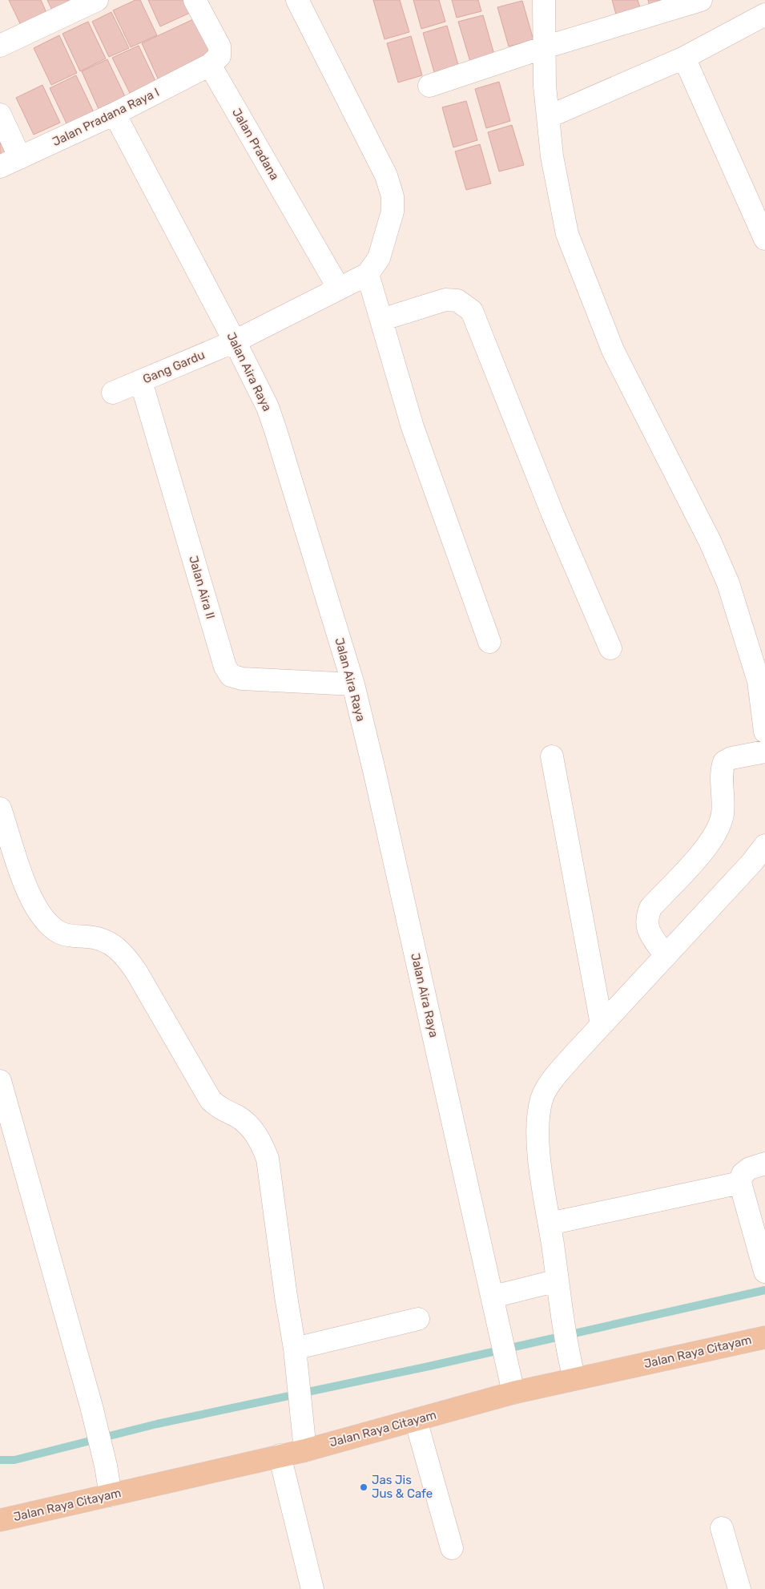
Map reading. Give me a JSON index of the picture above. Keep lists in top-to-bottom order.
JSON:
{
  "streets": {
    "main road": ["Jalan Raya Citayam"],
    "street": [
      "Jalan Pradana Raya I",
      "Jalan Pradana",
      "Gang Gardu",
      "Jalan Aira Raya",
      "Jalan Aira II"
    ]
  },
  "crossings": [
    ["Jalan Pradana Raya I", "Jalan Pradana"],
    ["Jalan Pradana Raya I", "Jalan Aira Raya"],
    ["Jalan Pradana", "Gang Gardu"],
    ["Gang Gardu", "Jalan Aira Raya"],
    ["Gang Gardu", "Jalan Aira II"],
    ["Jalan Aira Raya", "Jalan Aira II"],
    ["Jalan Aira Raya", "Jalan Raya Citayam"]
  ],
  "places": ["Jas Jis Jus & Cafe"]
}
